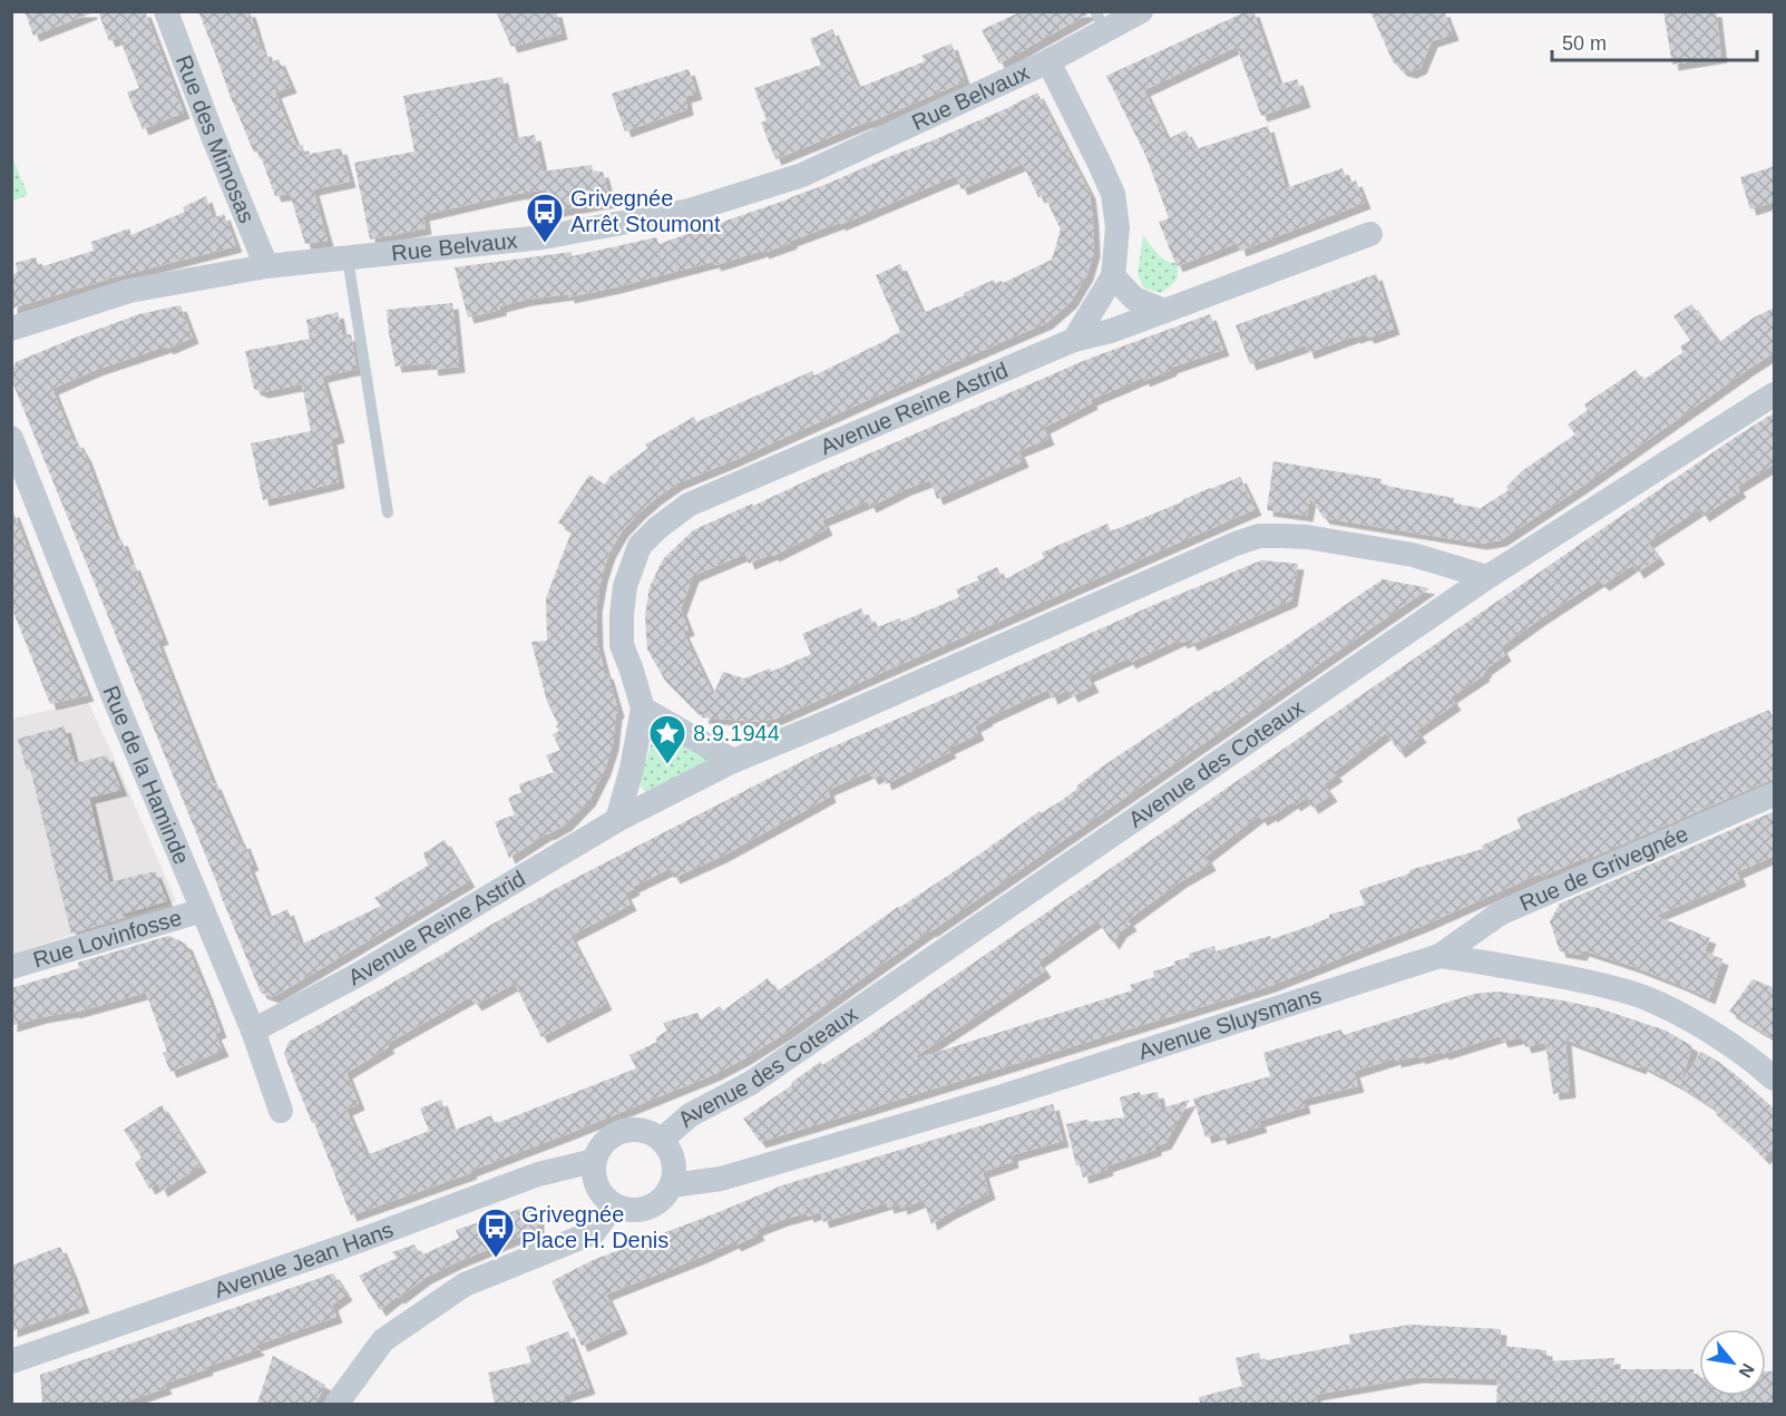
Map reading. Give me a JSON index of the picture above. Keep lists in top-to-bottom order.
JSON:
{
  "streets": {
    "street": [
      "Rue Belvaux",
      "Rue des Mimosas",
      "Avenue Reine Astrid",
      "Avenue des Coteaux",
      "Rue de la Haminde",
      "Rue de Grivegnée",
      "Rue Lovinfosse",
      "Avenue Sluysmans",
      "Avenue Jean Hans"
    ]
  },
  "crossings": [
    ["Rue Belvaux", "Rue des Mimosas"],
    ["Avenue Reine Astrid", "Avenue des Coteaux"],
    ["Avenue Reine Astrid", "Rue de la Haminde"],
    ["Avenue des Coteaux", "Avenue Sluysmans"],
    ["Avenue des Coteaux", "Avenue Jean Hans"],
    ["Rue de la Haminde", "Rue Lovinfosse"],
    ["Rue de Grivegnée", "Avenue Sluysmans"],
    ["Avenue Sluysmans", "Avenue Jean Hans"]
  ],
  "places": {
    "bus stop": ["Grivegnée Arrêt Stoumont", "Grivegnée Place H. Denis"],
    "place": ["8.9.1944"]
  },
  "scale_bar": "50 m",
  "north": "bottom right"
}
